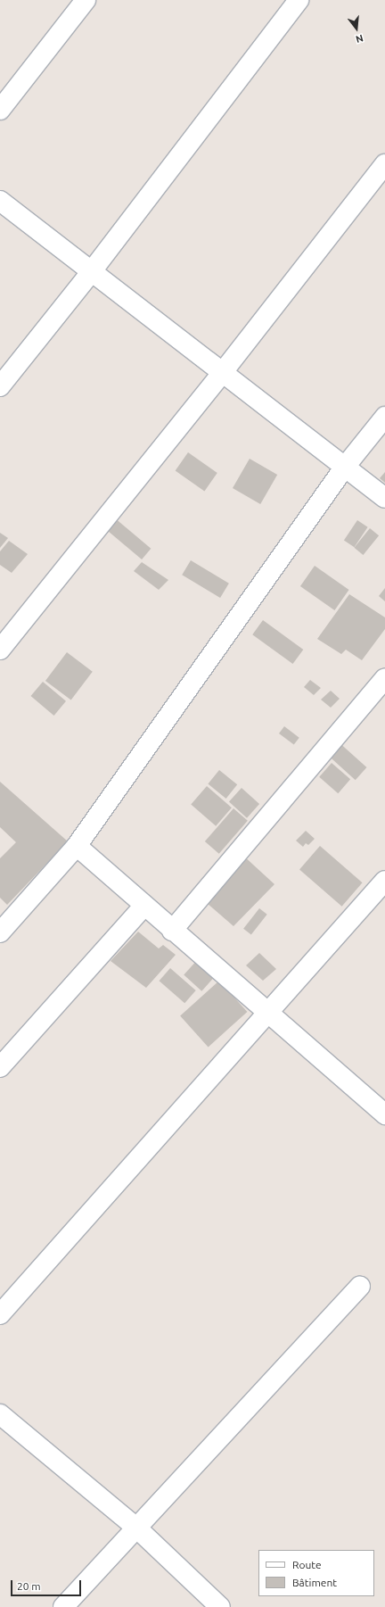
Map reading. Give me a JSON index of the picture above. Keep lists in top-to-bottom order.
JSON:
{
  "legend": ["Route", "Bâtiment"],
  "scale_bar": "20 m",
  "north": "bottom"
}
